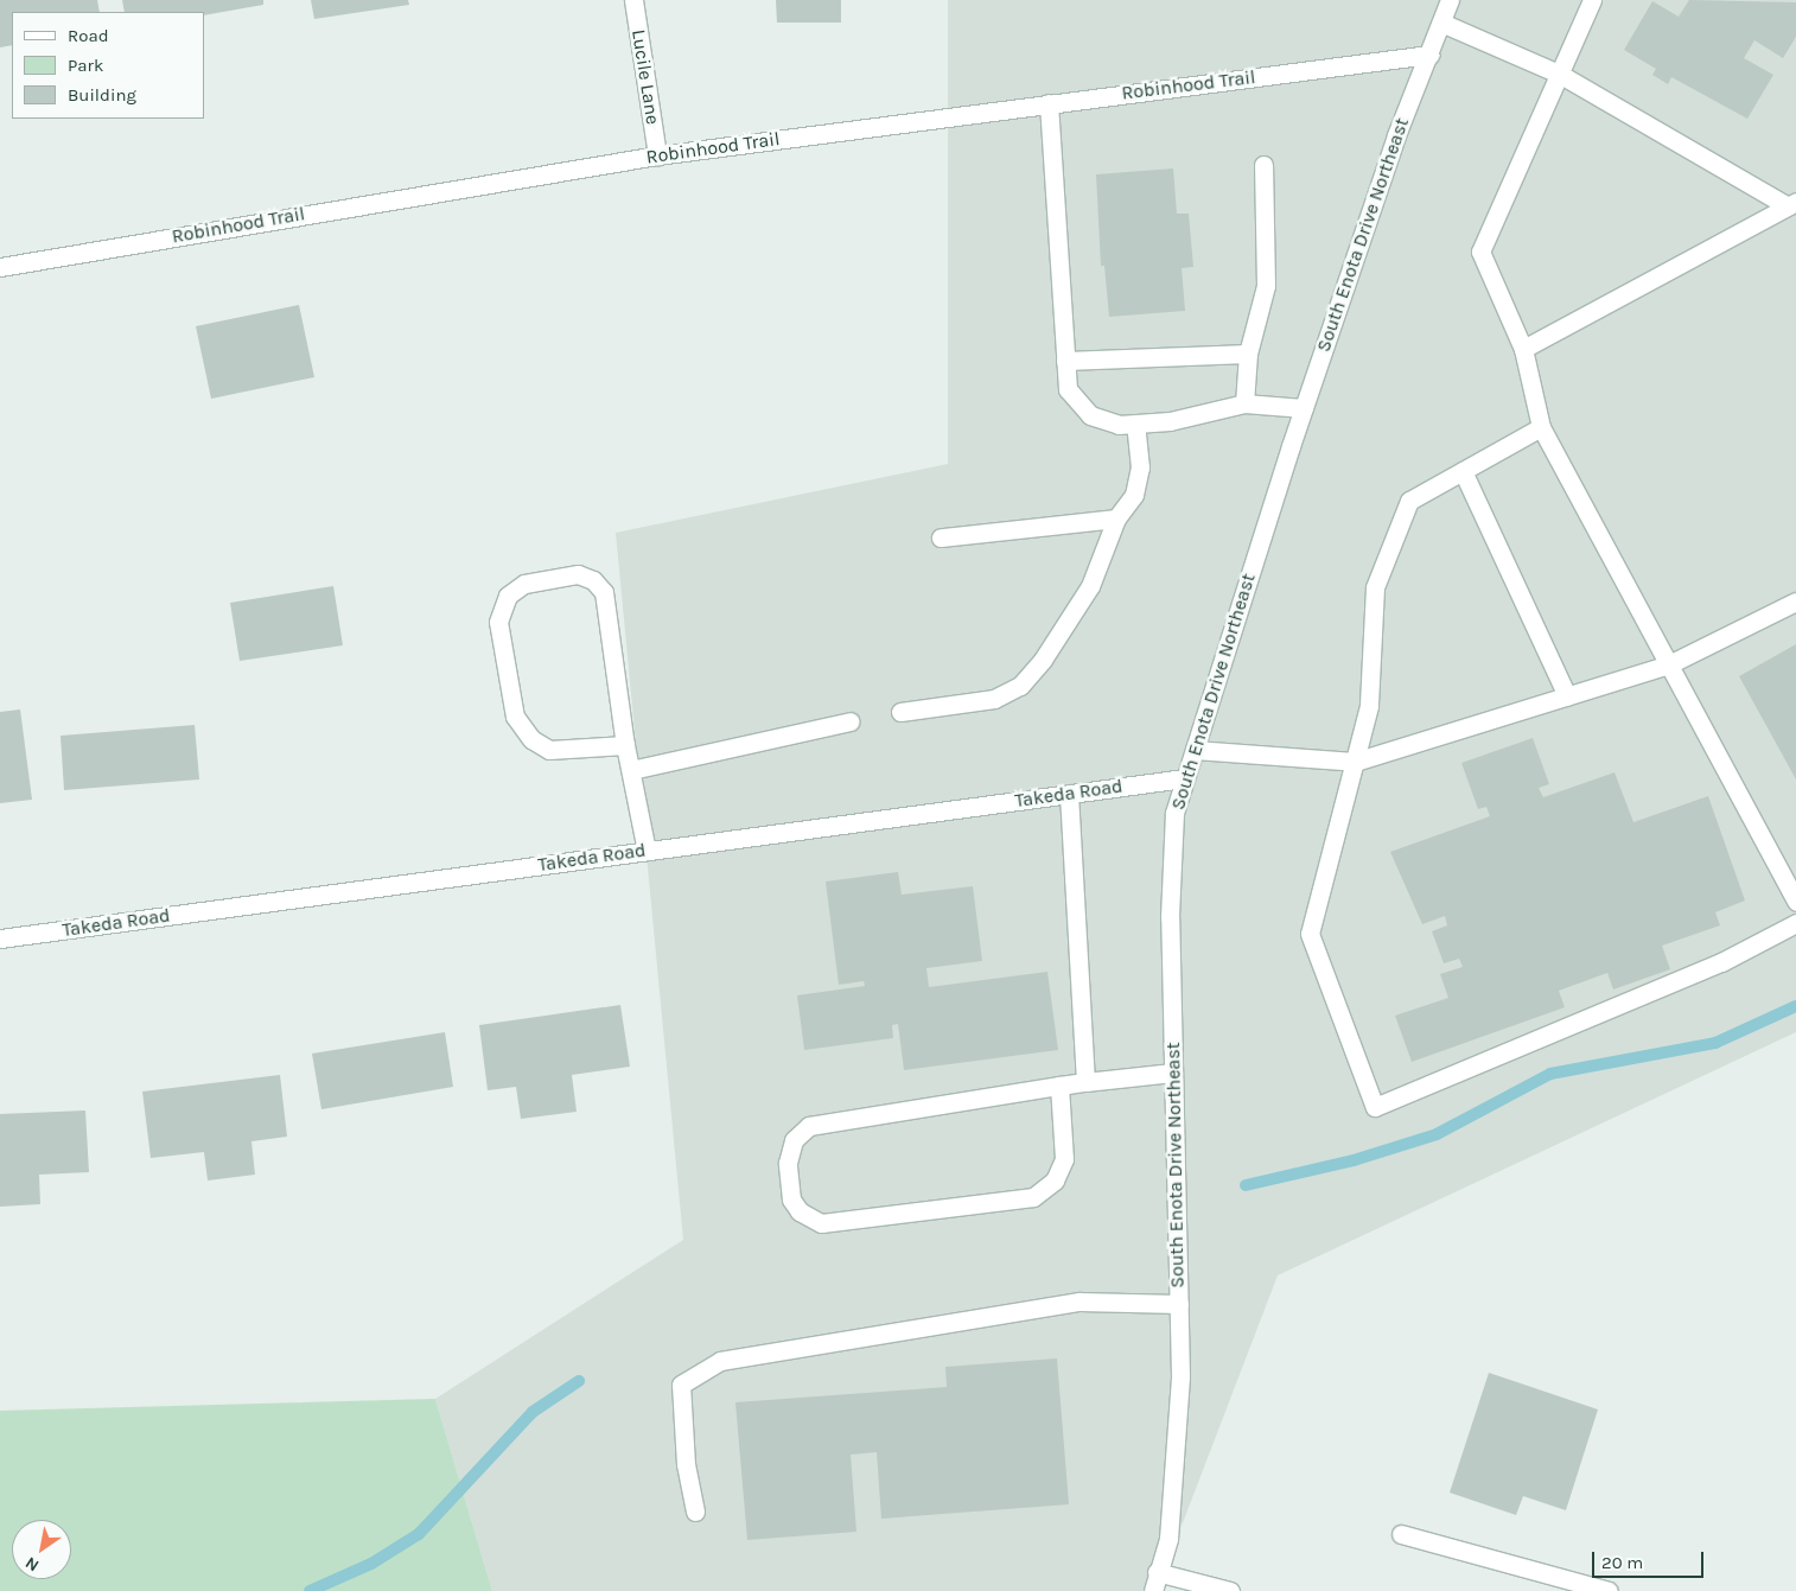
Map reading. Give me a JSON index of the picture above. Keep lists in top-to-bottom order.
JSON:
{
  "streets": {
    "street": [
      "Lucile Lane",
      "Robinhood Trail",
      "South Enota Drive Northeast",
      "Takeda Road"
    ]
  },
  "crossings": [
    ["Lucile Lane", "Robinhood Trail"],
    ["Robinhood Trail", "South Enota Drive Northeast"],
    ["South Enota Drive Northeast", "Takeda Road"]
  ],
  "legend": ["Road", "Park", "Building"],
  "scale_bar": "20 m",
  "north": "bottom left"
}
